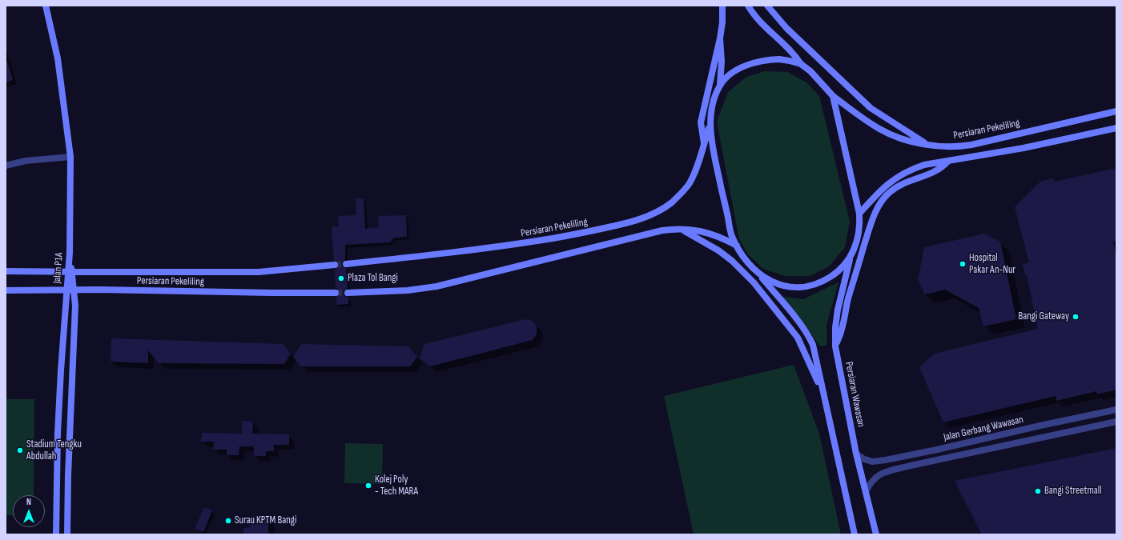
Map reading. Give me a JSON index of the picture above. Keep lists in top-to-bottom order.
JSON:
{
  "streets": {
    "main road": ["Persiaran Pekeliling", "Jalan P1A", "Persiaran Wawasan"],
    "street": ["Jalan Gerbang Wawasan"]
  },
  "crossings": [
    ["Persiaran Wawasan", "Jalan Gerbang Wawasan"]
  ],
  "places": [
    "Hospital Pakar An-Nur",
    "Plaza Tol Bangi",
    "Bangi Gateway",
    "Stadium Tengku Abdullah",
    "Kolej Poly - Tech MARA",
    "Bangi Streetmall",
    "Surau KPTM Bangi"
  ],
  "north": "top"
}
